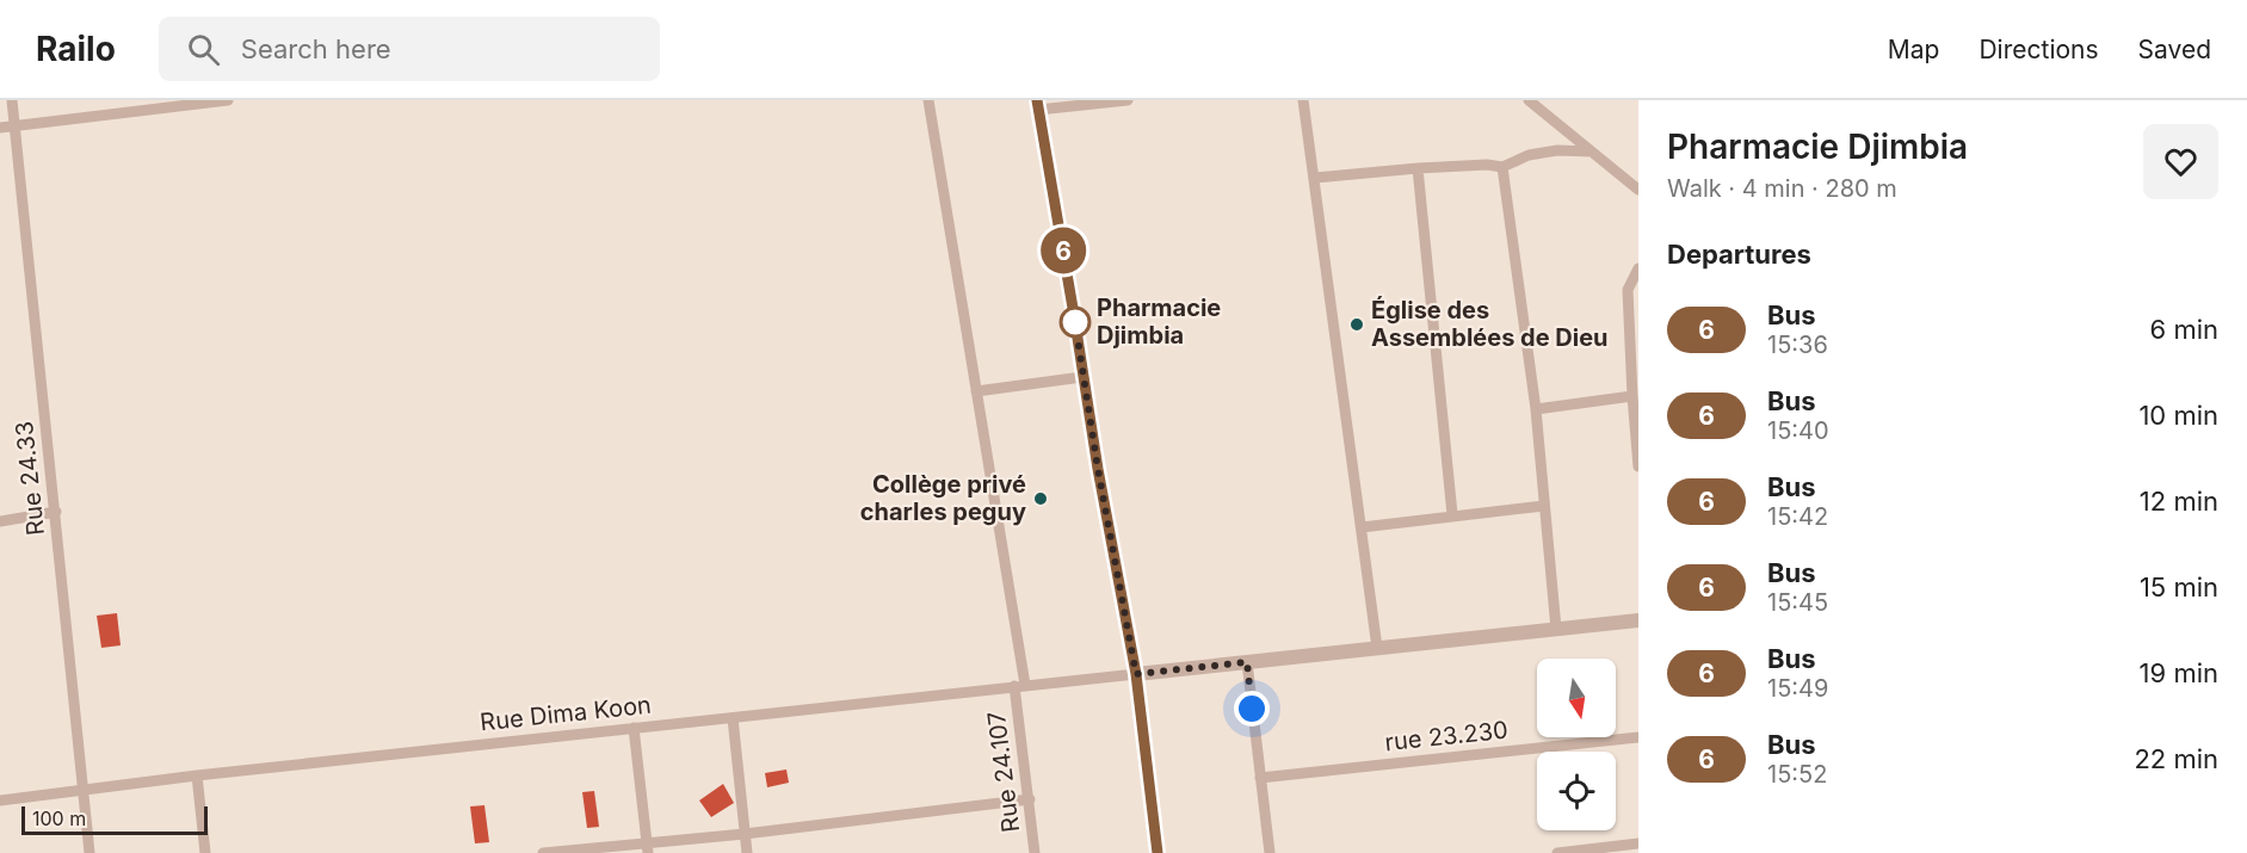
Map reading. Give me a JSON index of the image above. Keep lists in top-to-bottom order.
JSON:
{
  "streets": {
    "street": [
      "Rue 24.33",
      "Rue Dima Koon",
      "rue 23.230",
      "Rue 24.107"
    ]
  },
  "crossings": [
    ["Rue 24.33", "Rue Dima Koon"],
    ["Rue Dima Koon", "Rue 24.107"]
  ],
  "places": ["Pharmacie Djimbia", "Église des Assemblées de Dieu", "Collège privé charles peguy"],
  "lines": ["bus line 6"],
  "scale_bar": "100 m",
  "north": "bottom",
  "page": {
    "header": "Railo",
    "search": "Search here",
    "nav": ["Map", "Directions", "Saved"],
    "on_map": "6",
    "heading": [
      ["Pharmacie Djimbia", "Walk · 4 min · 280 m"],
      "Departures"
    ],
    "list": [
      {
        "mark": "6",
        "name": "Bus",
        "note": "15:36",
        "value": "6 min"
      },
      {
        "mark": "6",
        "name": "Bus",
        "note": "15:40",
        "value": "10 min"
      },
      {
        "mark": "6",
        "name": "Bus",
        "note": "15:42",
        "value": "12 min"
      },
      {
        "mark": "6",
        "name": "Bus",
        "note": "15:45",
        "value": "15 min"
      },
      {
        "mark": "6",
        "name": "Bus",
        "note": "15:49",
        "value": "19 min"
      },
      {
        "mark": "6",
        "name": "Bus",
        "note": "15:52",
        "value": "22 min"
      }
    ],
    "scale": "100 m"
  }
}
